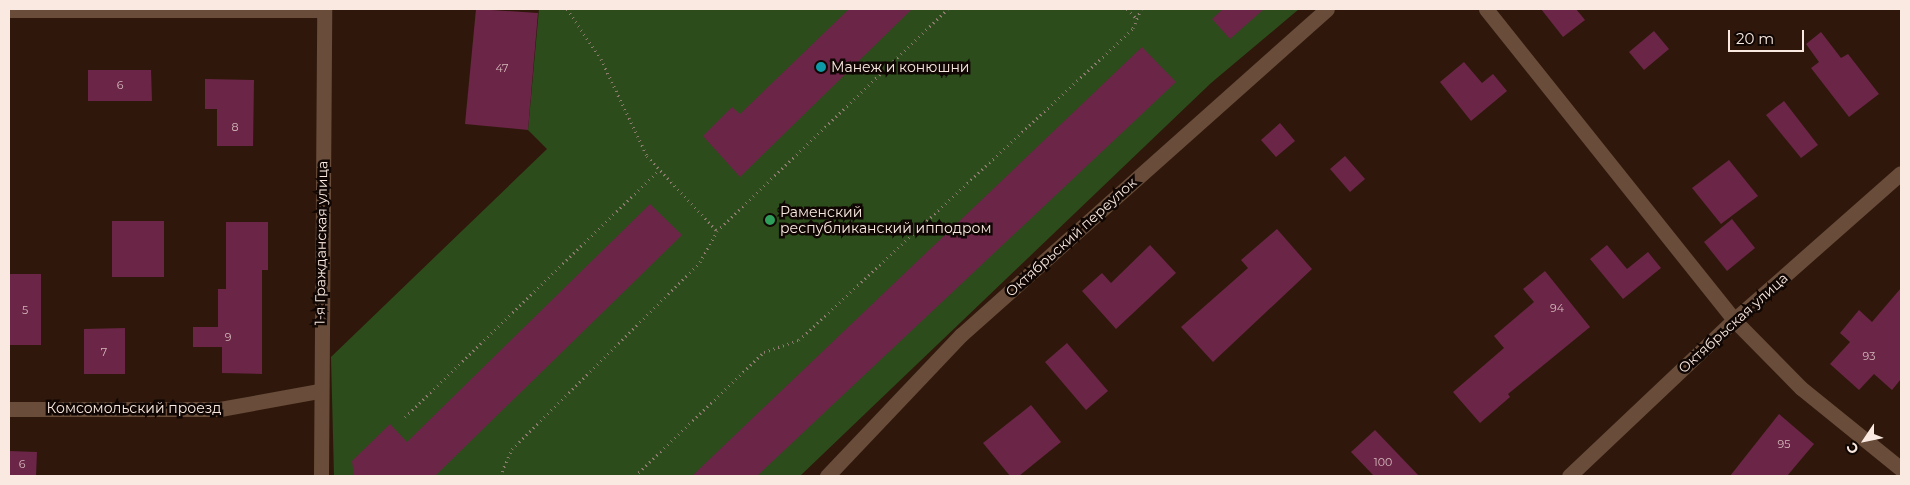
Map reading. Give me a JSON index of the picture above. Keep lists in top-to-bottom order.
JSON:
{
  "streets": {
    "street": [
      "Октябрьский переулок",
      "1-я Гражданская улица",
      "Октябрьская улица",
      "Комсомольский проезд"
    ]
  },
  "crossings": [
    ["1-я Гражданская улица", "Комсомольский проезд"]
  ],
  "places": ["Манеж и конюшни", "Раменский республиканский ипподром"],
  "house_numbers": [
    "47",
    "6",
    "8",
    "94",
    "5",
    "9",
    "7",
    "93",
    "95",
    "100",
    "6"
  ],
  "scale_bar": "20 m",
  "north": "bottom left"
}
